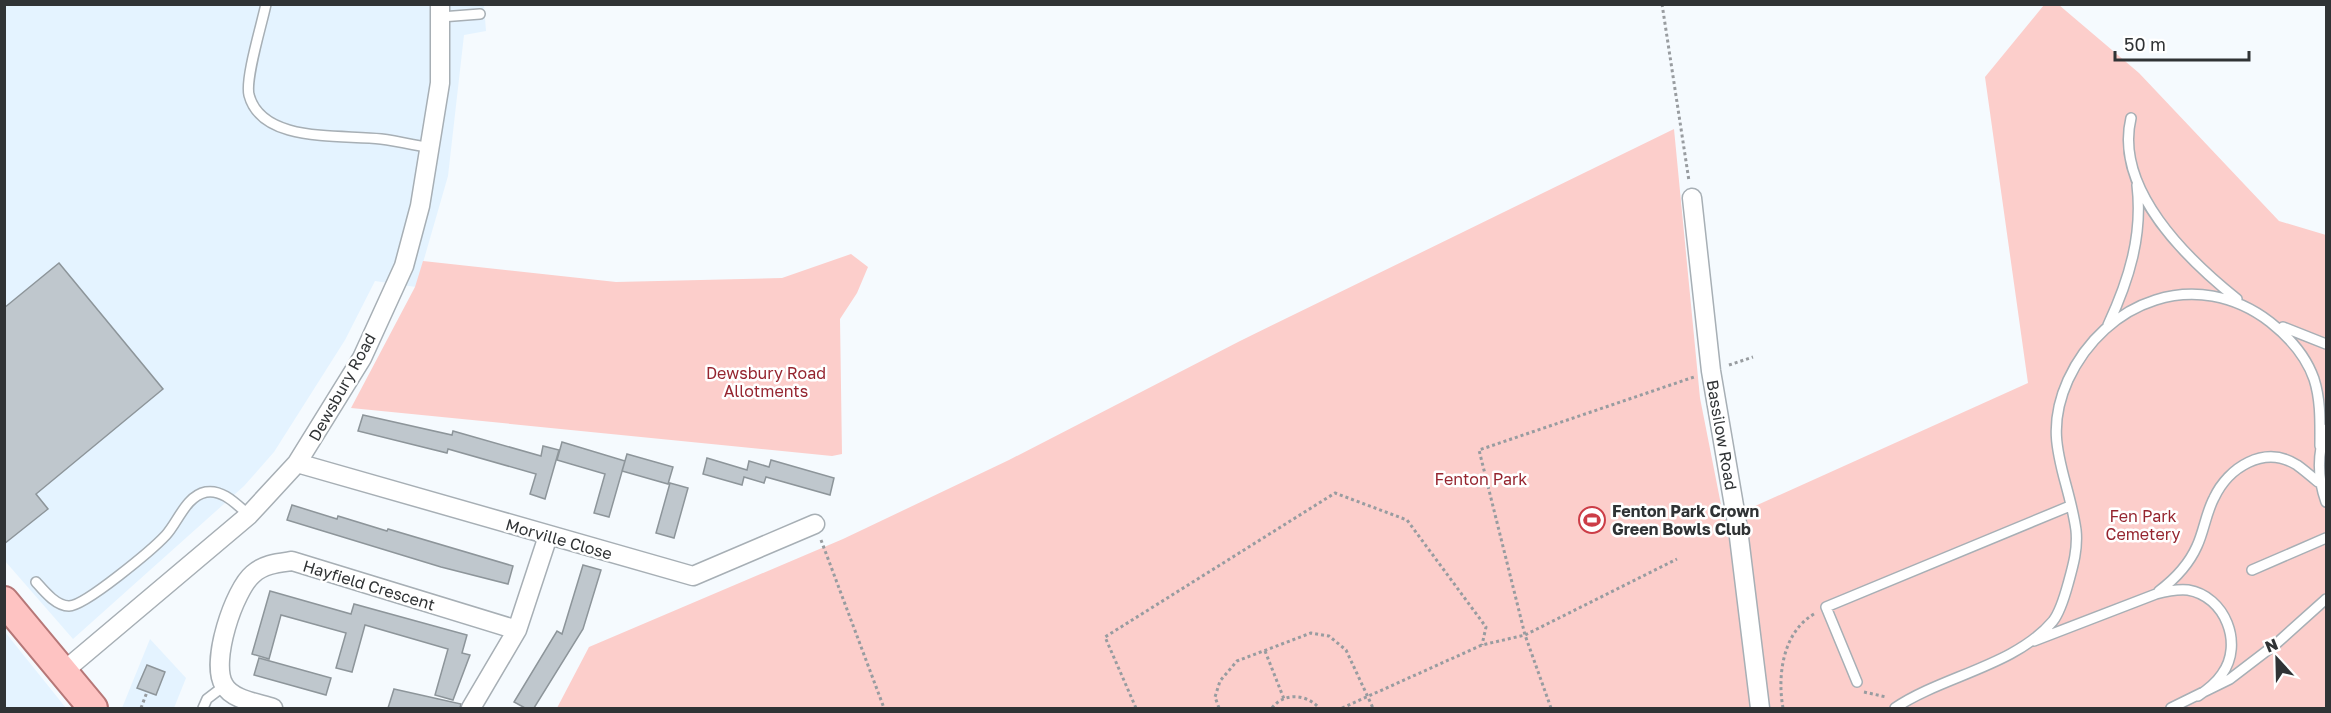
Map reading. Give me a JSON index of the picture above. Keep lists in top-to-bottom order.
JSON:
{
  "streets": {
    "street": [
      "Dewsbury Road",
      "Bassilow Road",
      "Morville Close",
      "Hayfield Crescent"
    ]
  },
  "crossings": [
    ["Dewsbury Road", "Morville Close"]
  ],
  "parks": ["Dewsbury Road Allotments", "Fenton Park", "Fen Park Cemetery"],
  "places": {
    "sports": ["Fenton Park Crown Green Bowls Club"]
  },
  "scale_bar": "50 m",
  "north": "top"
}
